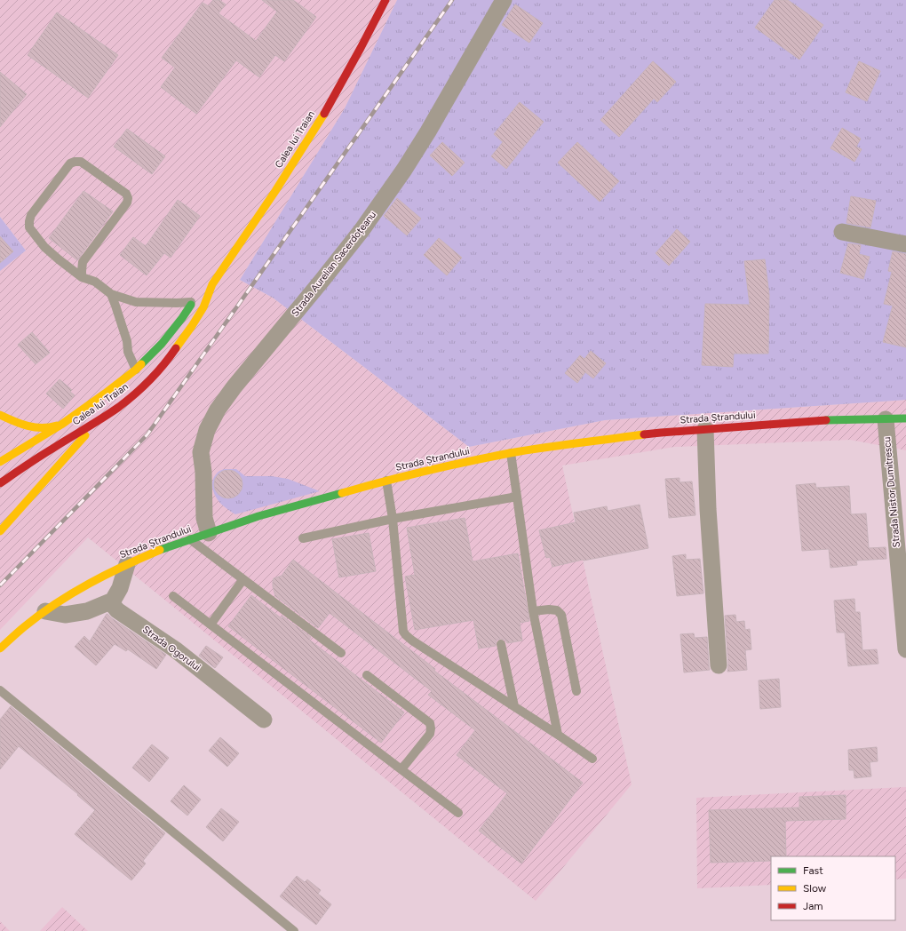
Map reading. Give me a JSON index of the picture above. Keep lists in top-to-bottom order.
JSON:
{
  "streets": {
    "main road": ["Calea lui Traian", "Strada Ștrandului"],
    "street": ["Strada Aurelian Sacerdoțeanu", "Strada Nistor Dumitrescu", "Strada Ogorului"]
  },
  "crossings": [
    ["Strada Aurelian Sacerdoțeanu", "Strada Ștrandului"],
    ["Strada Ștrandului", "Strada Nistor Dumitrescu"]
  ],
  "legend": ["Fast", "Slow", "Jam"]
}
